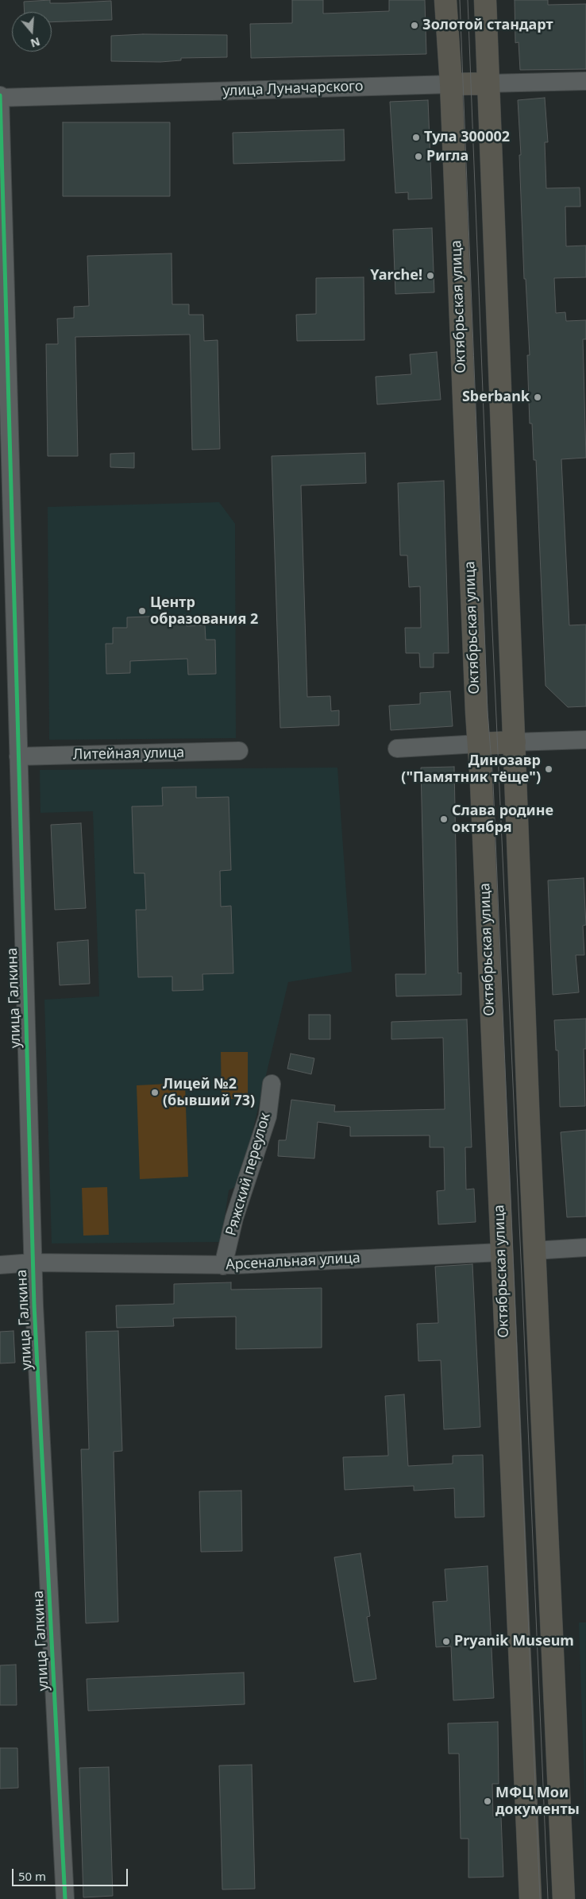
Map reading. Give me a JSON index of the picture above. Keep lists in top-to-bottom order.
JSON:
{
  "streets": {
    "main road": ["улица Луначарского", "Октябрьская улица", "Арсенальная улица"],
    "street": ["Литейная улица", "улица Галкина", "Ряжский переулок"]
  },
  "crossings": [
    ["улица Луначарского", "Октябрьская улица"],
    ["улица Луначарского", "улица Галкина"],
    ["Октябрьская улица", "Арсенальная улица"],
    ["Литейная улица", "улица Галкина"],
    ["улица Галкина", "Арсенальная улица"],
    ["Ряжский переулок", "Арсенальная улица"]
  ],
  "places": [
    "Золотой стандарт",
    "Тула 300002",
    "Ригла",
    "Yarche!",
    "Sberbank",
    "Центр образования 2",
    "Динозавр (\"Памятник тёще\")",
    "Слава родине октября",
    "Лицей №2 (бывший 73)",
    "Pryanik Museum",
    "МФЦ Мои документы"
  ],
  "scale_bar": "50 m",
  "north": "bottom"
}
